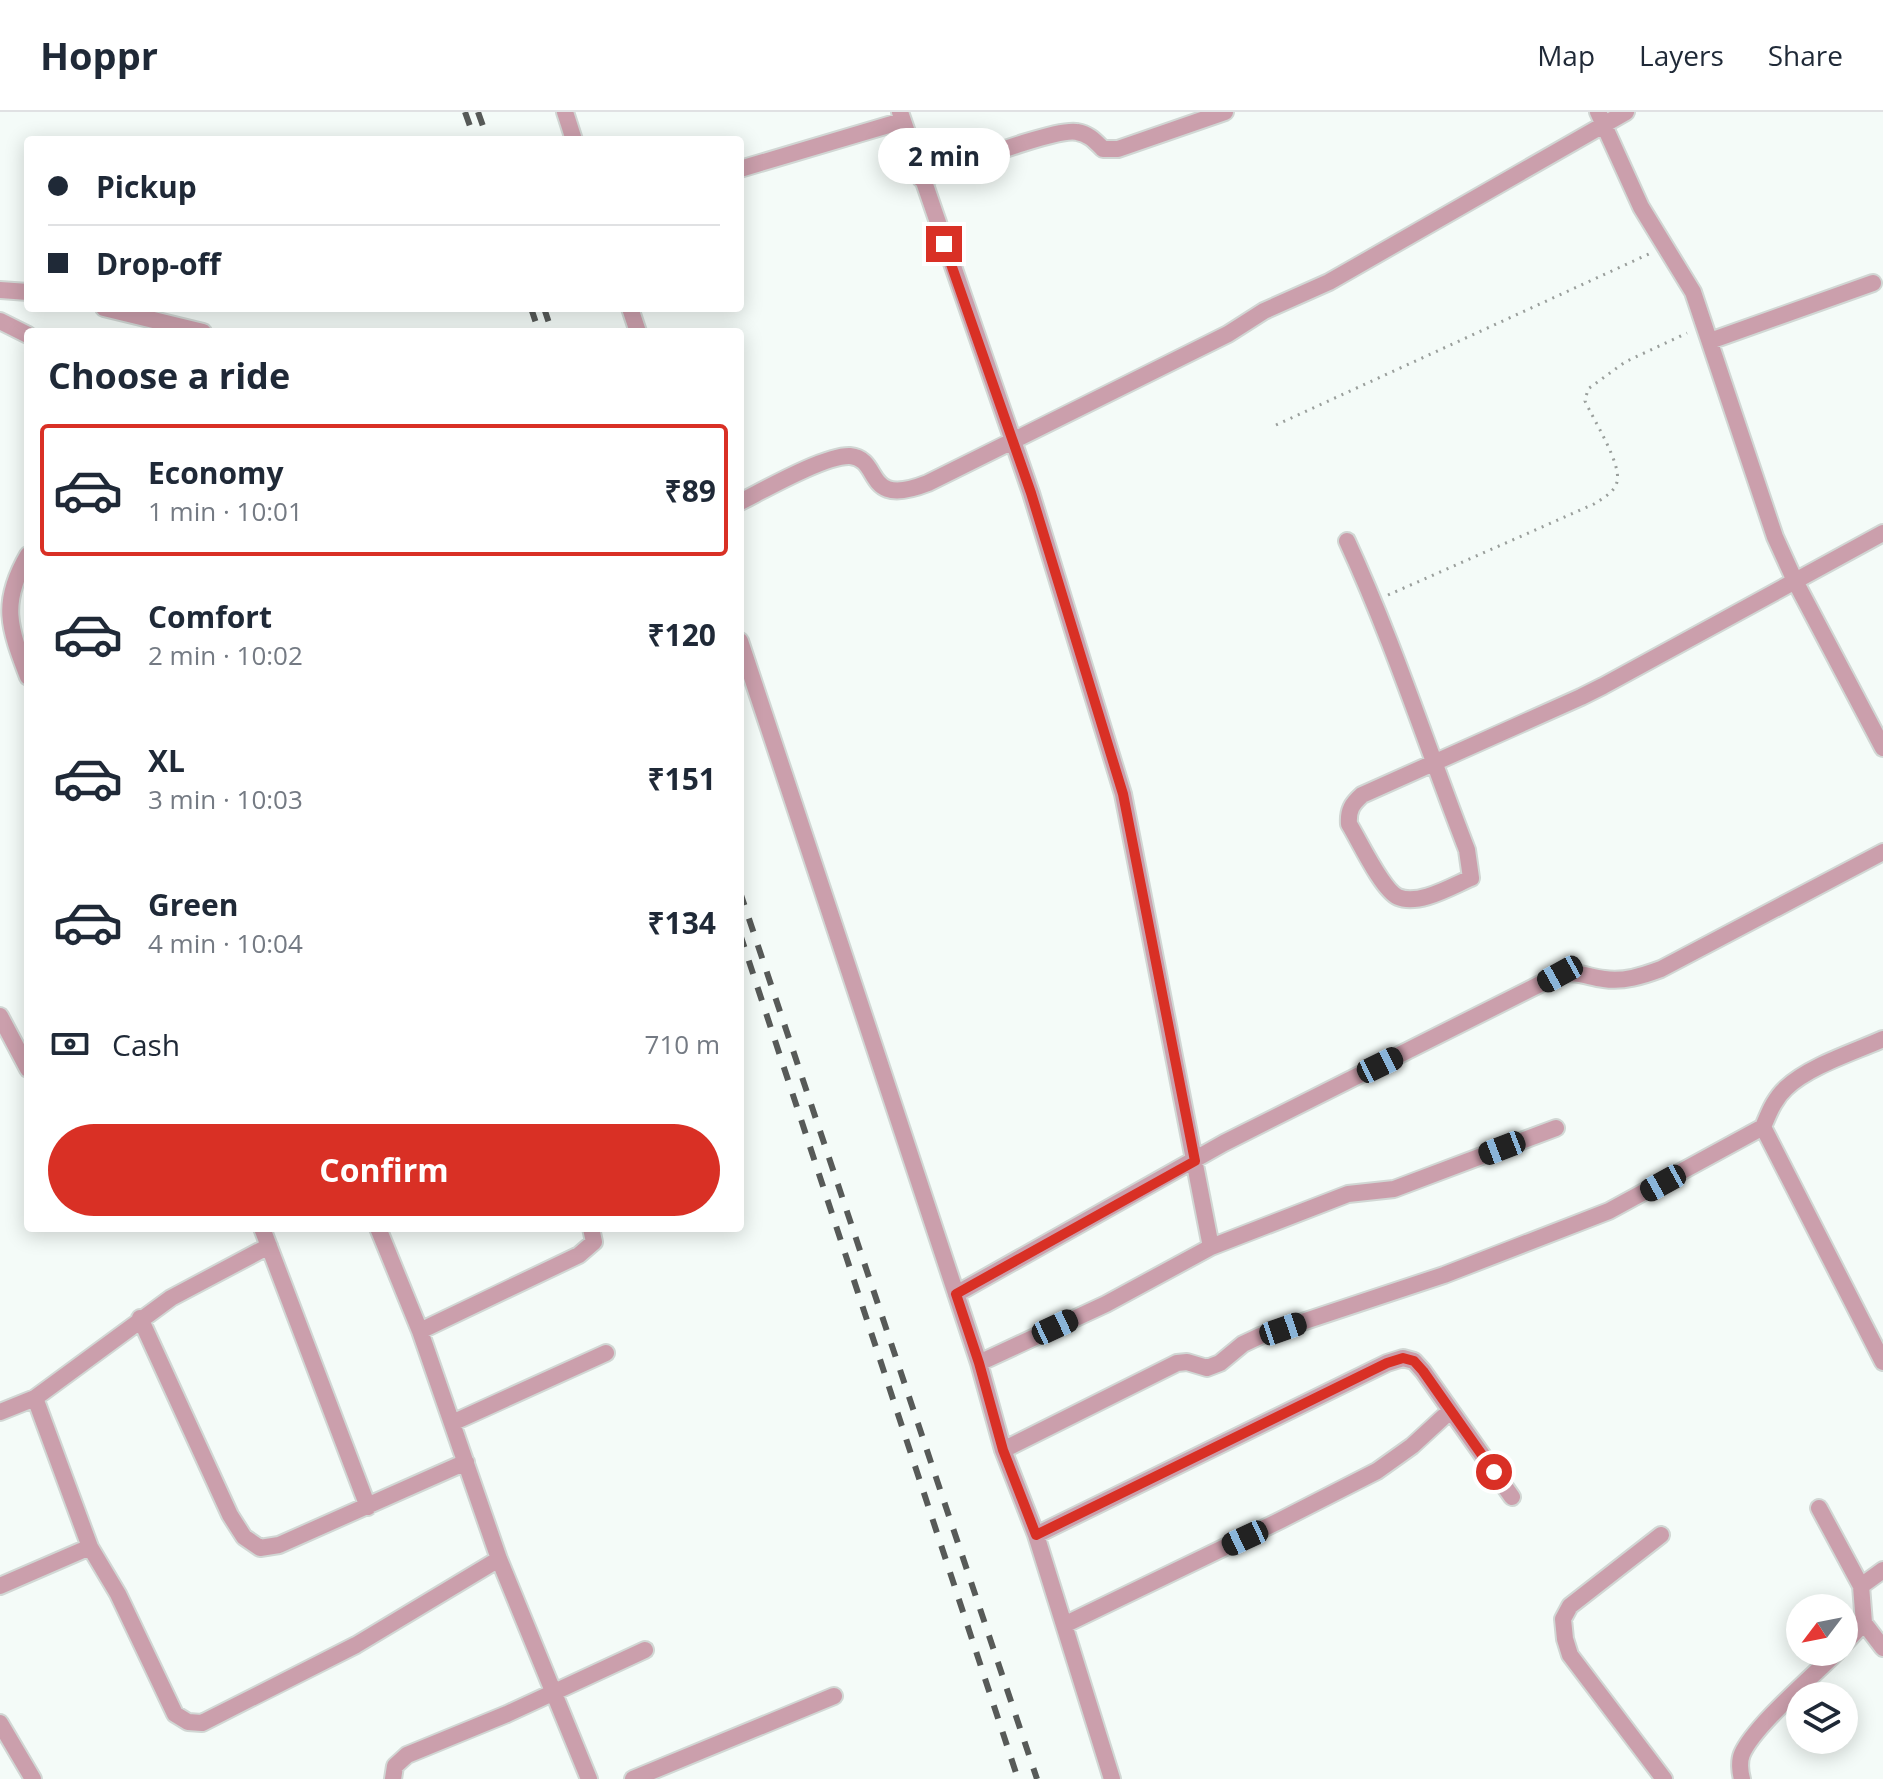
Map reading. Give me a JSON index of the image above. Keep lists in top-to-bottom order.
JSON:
{
  "north": "bottom left",
  "page": {
    "header": "Hoppr",
    "nav": ["Map", "Layers", "Share"],
    "bubble": "2 min",
    "banner": ["Pickup", "Drop-off"],
    "heading": "Choose a ride",
    "list": [
      {
        "name": "Economy",
        "note": "1 min · 10:01",
        "value": "₹89"
      },
      {
        "name": "Comfort",
        "note": "2 min · 10:02",
        "value": "₹120"
      },
      {
        "name": "XL",
        "note": "3 min · 10:03",
        "value": "₹151"
      },
      {
        "name": "Green",
        "note": "4 min · 10:04",
        "value": "₹134"
      }
    ],
    "pay": ["Cash", "710 m"],
    "buttons": "Confirm"
  }
}
